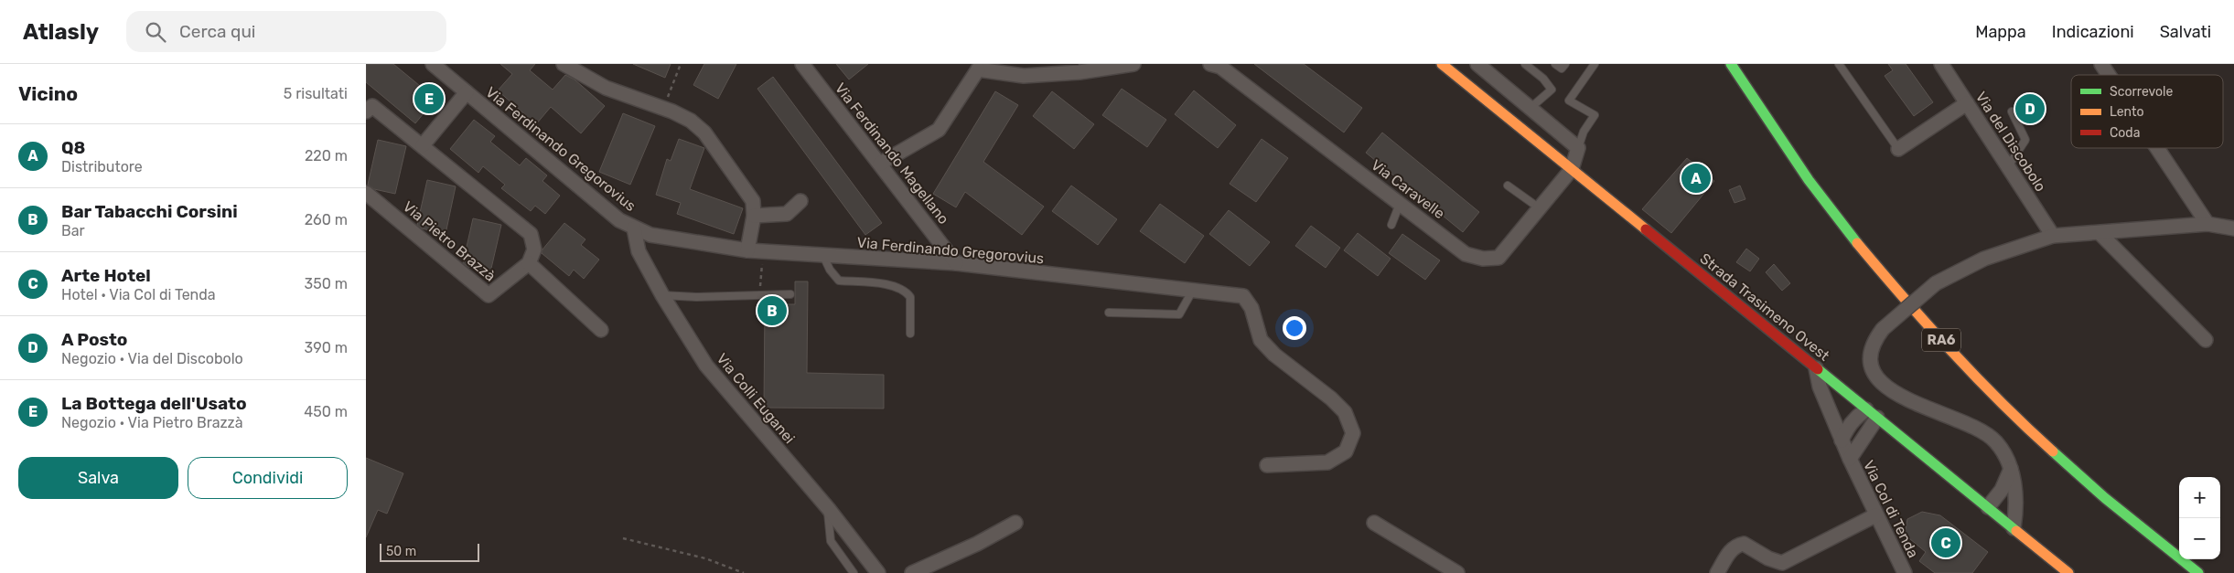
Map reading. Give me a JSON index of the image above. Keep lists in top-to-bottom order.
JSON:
{
  "streets": {
    "main road": ["Strada Trasimeno Ovest", "RA6"],
    "street": [
      "Via del Discobolo",
      "Via Ferdinando Gregorovius",
      "Via Ferdinando Magellano",
      "Via Caravelle",
      "Via Pietro Brazzà",
      "Via Colli Euganei",
      "Via Col di Tenda"
    ]
  },
  "crossings": [
    ["Via Ferdinando Gregorovius", "Via Ferdinando Magellano"],
    ["Via Ferdinando Gregorovius", "Via Colli Euganei"],
    ["Via Caravelle", "Strada Trasimeno Ovest"],
    ["Strada Trasimeno Ovest", "Via Col di Tenda"]
  ],
  "legend": ["Scorrevole", "Lento", "Coda"],
  "scale_bar": "50 m",
  "page": {
    "header": "Atlasly",
    "search": "Cerca qui",
    "nav": ["Mappa", "Indicazioni", "Salvati"],
    "heading": ["Vicino", "5 risultati"],
    "pins": [
      "E",
      "D",
      "A",
      "B",
      "C"
    ],
    "list": [
      {
        "mark": "A",
        "name": "Q8",
        "note": "Distributore",
        "value": "220 m"
      },
      {
        "mark": "B",
        "name": "Bar Tabacchi Corsini",
        "note": "Bar",
        "value": "260 m"
      },
      {
        "mark": "C",
        "name": "Arte Hotel",
        "note": "Hotel · Via Col di Tenda",
        "value": "350 m"
      },
      {
        "mark": "D",
        "name": "A Posto",
        "note": "Negozio · Via del Discobolo",
        "value": "390 m"
      },
      {
        "mark": "E",
        "name": "La Bottega dell'Usato",
        "note": "Negozio · Via Pietro Brazzà",
        "value": "450 m"
      }
    ],
    "buttons": ["Salva", "Condividi"],
    "map_buttons": ["+", "−"],
    "scale": "50 m"
  }
}
